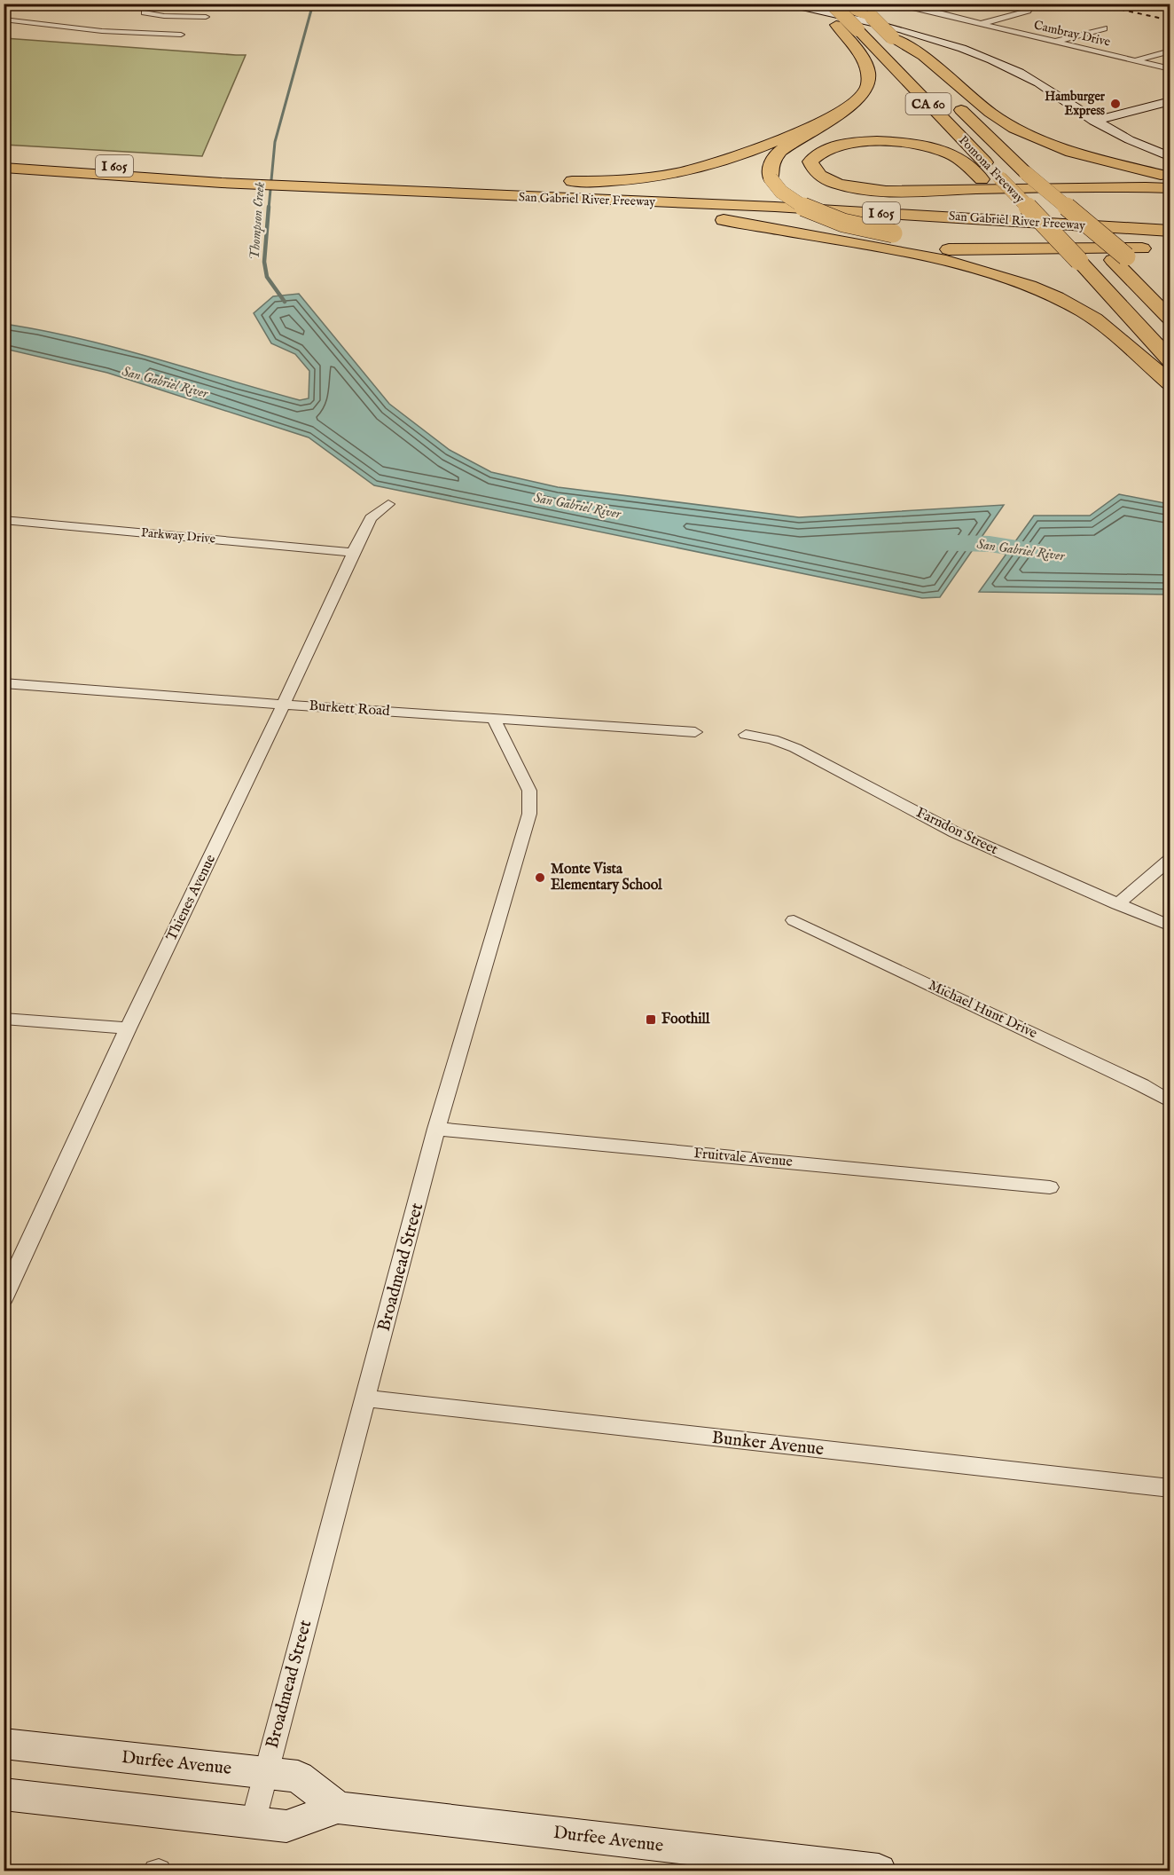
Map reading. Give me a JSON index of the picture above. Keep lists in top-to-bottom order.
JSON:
{
  "streets": {
    "highway": [
      "CA 60",
      "I 605",
      "Pomona Freeway",
      "San Gabriel River Freeway"
    ],
    "main road": ["Durfee Avenue"],
    "street": [
      "Cambray Drive",
      "Parkway Drive",
      "Burkett Road",
      "Farndon Street",
      "Thienes Avenue",
      "Michael Hunt Drive",
      "Fruitvale Avenue",
      "Broadmead Street",
      "Bunker Avenue"
    ]
  },
  "crossings": [
    ["Parkway Drive", "Thienes Avenue"],
    ["Burkett Road", "Thienes Avenue"],
    ["Burkett Road", "Broadmead Street"],
    ["Fruitvale Avenue", "Broadmead Street"],
    ["Broadmead Street", "Bunker Avenue"],
    ["Broadmead Street", "Durfee Avenue"]
  ],
  "water": ["Thompson Creek", "San Gabriel River"],
  "places": {
    "other": ["Hamburger Express", "Monte Vista Elementary School"],
    "transit": ["Foothill"]
  }
}
